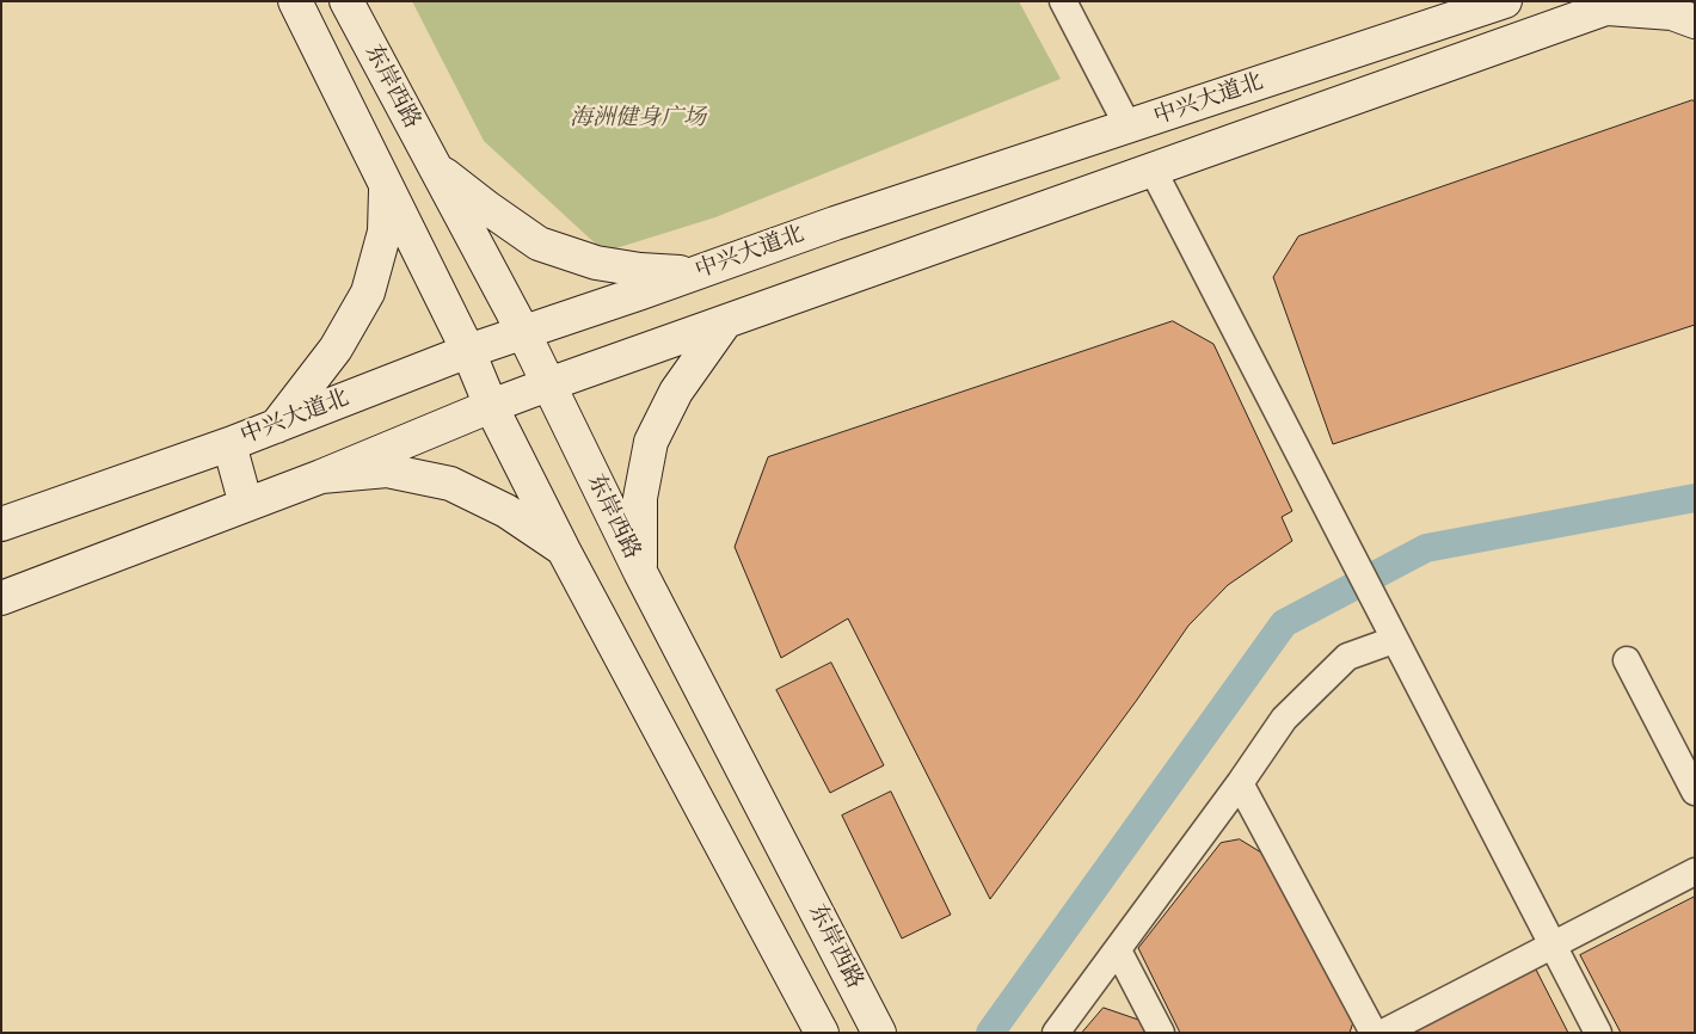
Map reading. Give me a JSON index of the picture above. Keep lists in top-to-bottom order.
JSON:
{
  "streets": {
    "main road": ["东岸西路", "中兴大道北"]
  },
  "crossings": [
    ["东岸西路", "中兴大道北"]
  ],
  "parks": ["海洲健身广场"]
}
